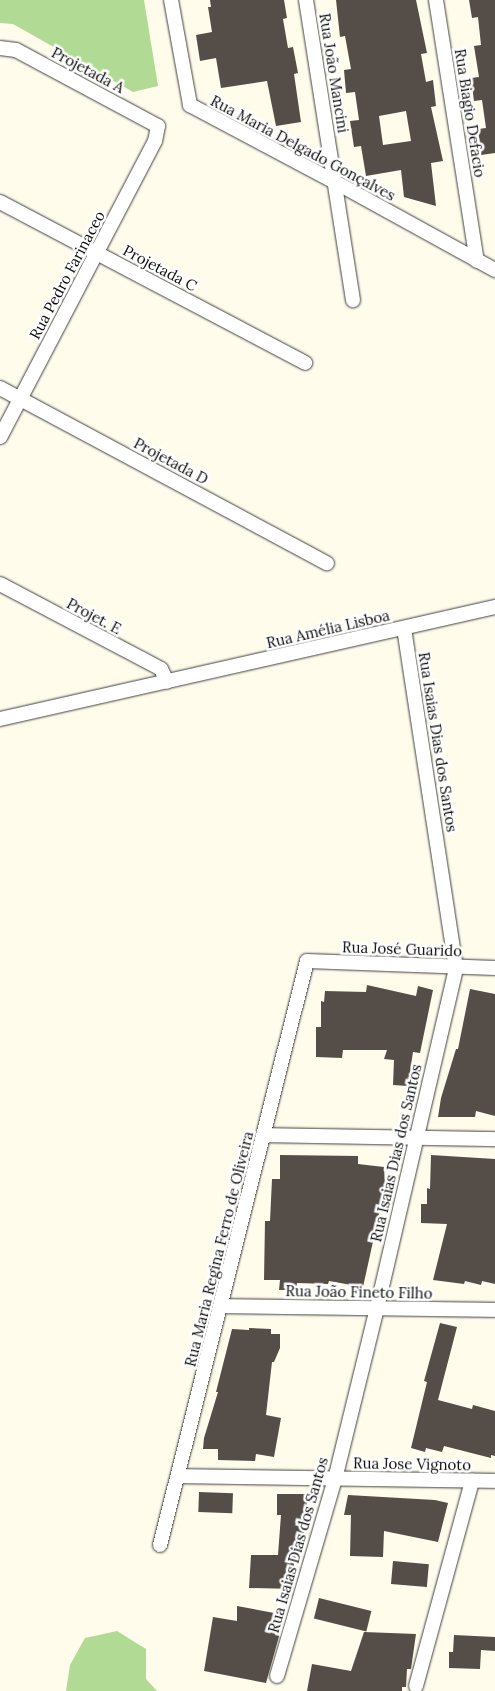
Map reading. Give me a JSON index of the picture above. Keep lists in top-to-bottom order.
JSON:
{
  "streets": {
    "street": [
      "Projetada A",
      "Rua João Mancini",
      "Rua Biagio Defacio",
      "Rua Maria Delgado Gonçalves",
      "Projetada C",
      "Rua Pedro Farinaceo",
      "Projetada D",
      "Projet. E",
      "Rua Amélia Lisboa",
      "Rua Isaias Dias dos Santos",
      "Rua José Guarido",
      "Rua Maria Regina Ferro de Oliveira",
      "Rua João Fineto Filho",
      "Rua Jose Vignoto"
    ]
  },
  "crossings": [
    ["Projetada A", "Rua Pedro Farinaceo"],
    ["Rua João Mancini", "Rua Maria Delgado Gonçalves"],
    ["Rua Biagio Defacio", "Rua Maria Delgado Gonçalves"],
    ["Projetada C", "Rua Pedro Farinaceo"],
    ["Rua Pedro Farinaceo", "Projetada D"],
    ["Projet. E", "Rua Amélia Lisboa"],
    ["Rua Amélia Lisboa", "Rua Isaias Dias dos Santos"],
    ["Rua Isaias Dias dos Santos", "Rua José Guarido"],
    ["Rua Isaias Dias dos Santos", "Rua João Fineto Filho"],
    ["Rua Isaias Dias dos Santos", "Rua Jose Vignoto"],
    ["Rua José Guarido", "Rua Maria Regina Ferro de Oliveira"],
    ["Rua Maria Regina Ferro de Oliveira", "Rua João Fineto Filho"],
    ["Rua Maria Regina Ferro de Oliveira", "Rua Jose Vignoto"]
  ]
}
